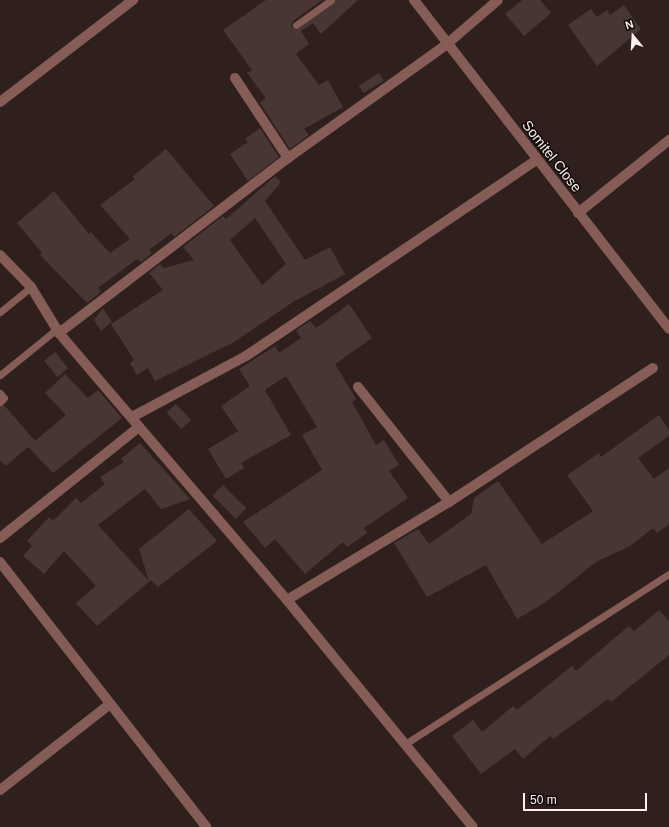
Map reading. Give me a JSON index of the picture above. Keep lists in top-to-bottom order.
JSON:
{
  "streets": {
    "street": ["Somitel Close"]
  },
  "scale_bar": "50 m",
  "north": "top"
}
